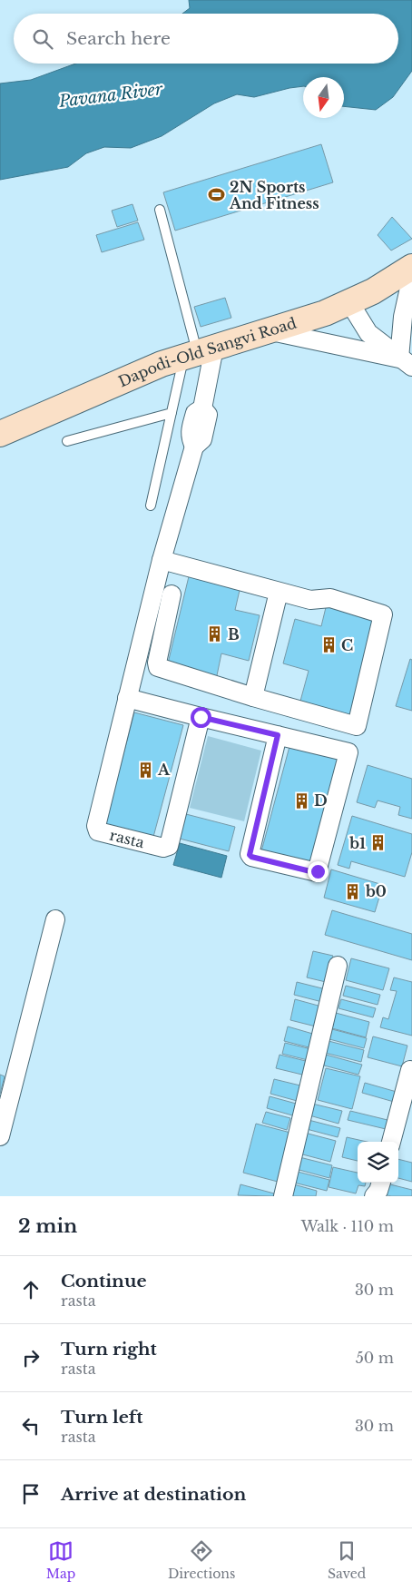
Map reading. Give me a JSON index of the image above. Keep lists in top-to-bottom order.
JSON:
{
  "streets": {
    "street": ["Dapodi-Old Sangvi Road", "rasta"]
  },
  "crossings": [
    ["Dapodi-Old Sangvi Road", "rasta"]
  ],
  "water": ["Pavana River"],
  "places": {
    "sports": ["2N Sports And Fitness"],
    "building": [
      "B",
      "C",
      "A",
      "D",
      "b1",
      "b0"
    ]
  },
  "north": "bottom",
  "page": {
    "search": "Search here",
    "heading": ["2 min", "Walk · 110 m"],
    "list": [
      ["Continue", "rasta", "30 m"],
      ["Turn right", "rasta", "50 m"],
      ["Turn left", "rasta", "30 m"],
      "Arrive at destination"
    ],
    "nav": ["Map", "Directions", "Saved"]
  }
}
